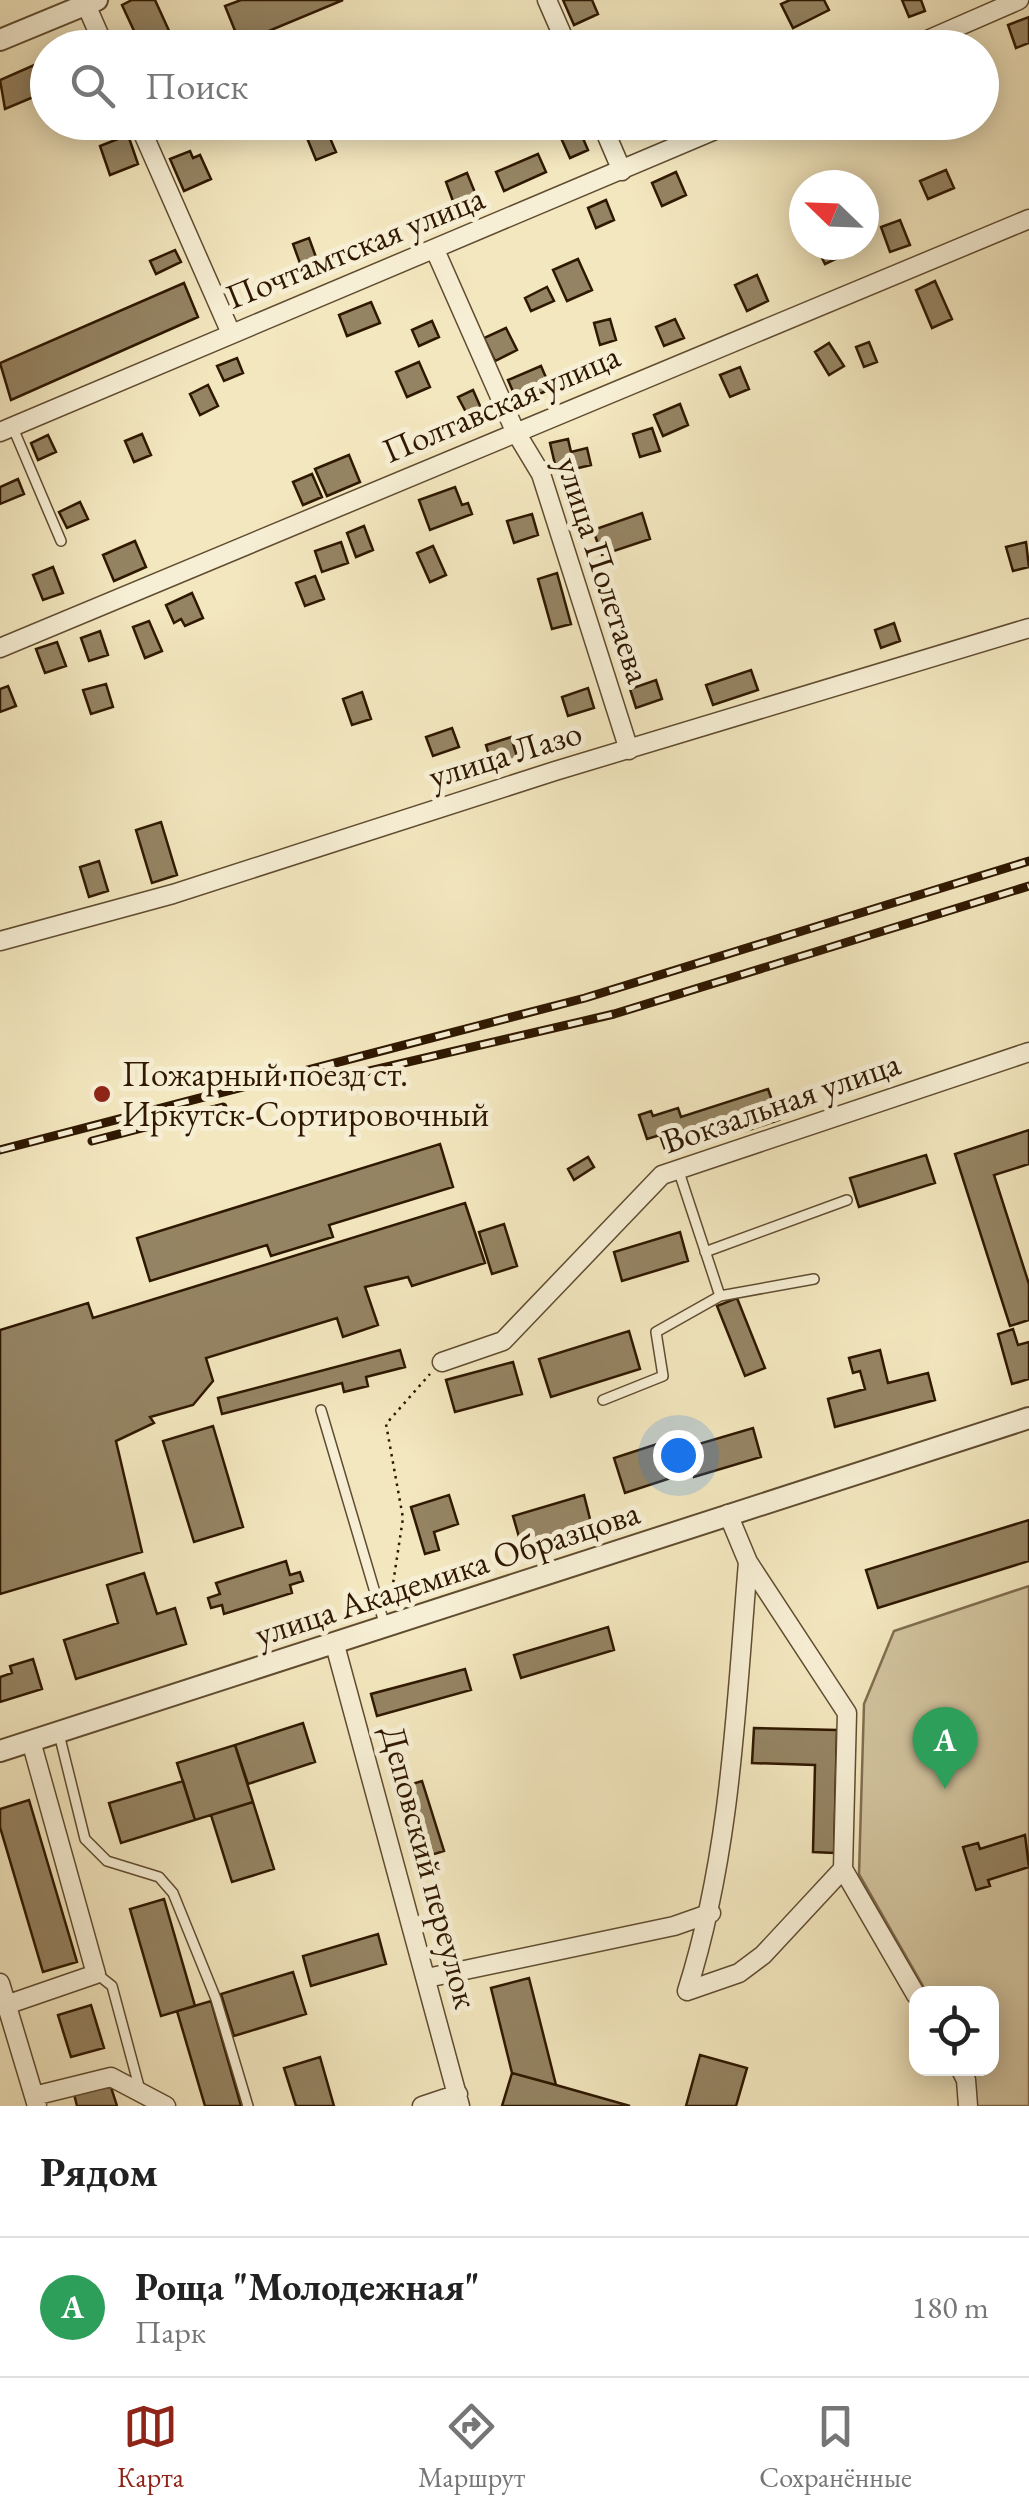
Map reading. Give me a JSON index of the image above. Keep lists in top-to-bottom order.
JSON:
{
  "streets": {
    "street": [
      "Почтамтская улица",
      "Полтавская улица",
      "улица Полетаева",
      "улица Лазо",
      "Вокзальная улица",
      "улица Академика Образцова",
      "Деповский переулок"
    ]
  },
  "crossings": [
    ["Почтамтская улица", "улица Полетаева"],
    ["Полтавская улица", "улица Полетаева"],
    ["улица Полетаева", "улица Лазо"],
    ["улица Академика Образцова", "Деповский переулок"]
  ],
  "places": ["Пожарный поезд ст. Иркутск-Сортировочный"],
  "north": "top left",
  "page": {
    "search": "Поиск",
    "pins": "A",
    "heading": "Рядом",
    "list": [
      {
        "mark": "A",
        "name": "Роща \"Молодежная\"",
        "note": "Парк",
        "value": "180 m"
      }
    ],
    "nav": ["Карта", "Маршрут", "Сохранённые"]
  }
}
